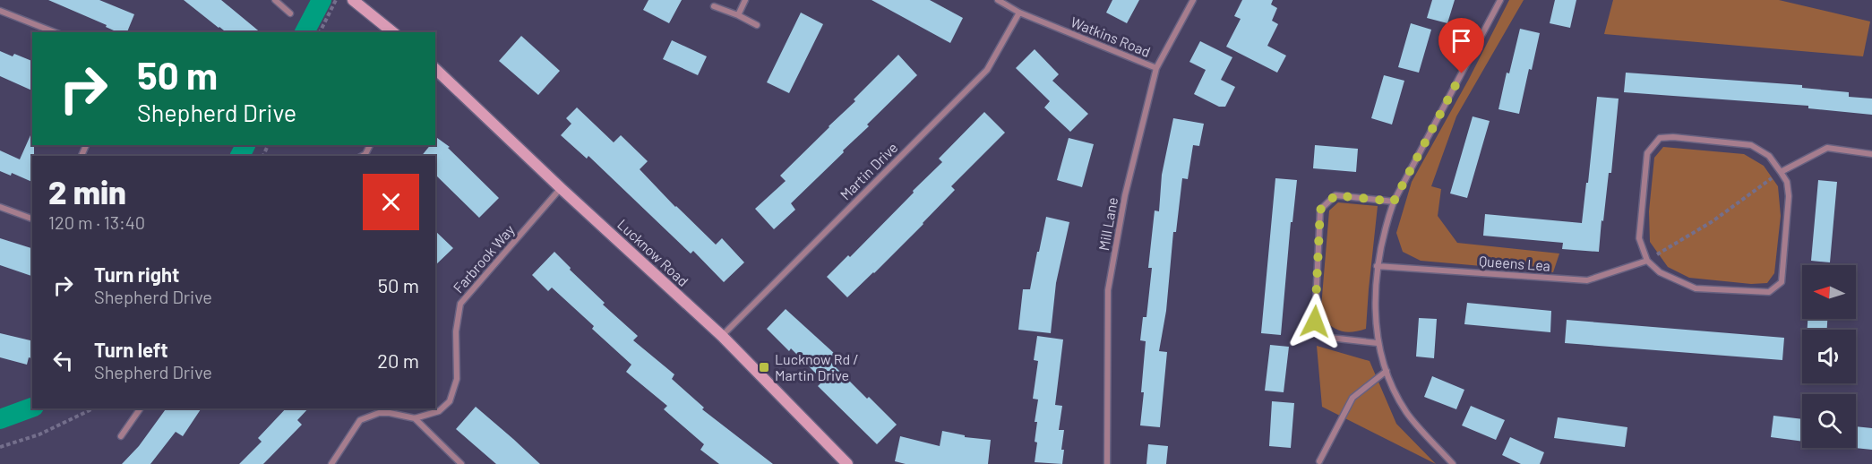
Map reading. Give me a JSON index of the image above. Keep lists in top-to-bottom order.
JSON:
{
  "streets": {
    "street": [
      "Watkins Road",
      "Martin Drive",
      "Mill Lane",
      "Lucknow Road",
      "Farbrook Way",
      "Queens Lea"
    ]
  },
  "crossings": [
    ["Watkins Road", "Martin Drive"],
    ["Watkins Road", "Mill Lane"],
    ["Martin Drive", "Lucknow Road"],
    ["Lucknow Road", "Farbrook Way"]
  ],
  "places": {
    "transit": ["Lucknow Rd / Martin Drive"]
  },
  "north": "left",
  "page": {
    "turn": ["50 m", "Shepherd Drive"],
    "heading": ["2 min", "120 m · 13:40"],
    "list": [
      {
        "name": "Turn right",
        "note": "Shepherd Drive",
        "value": "50 m"
      },
      {
        "name": "Turn left",
        "note": "Shepherd Drive",
        "value": "20 m"
      }
    ]
  }
}
